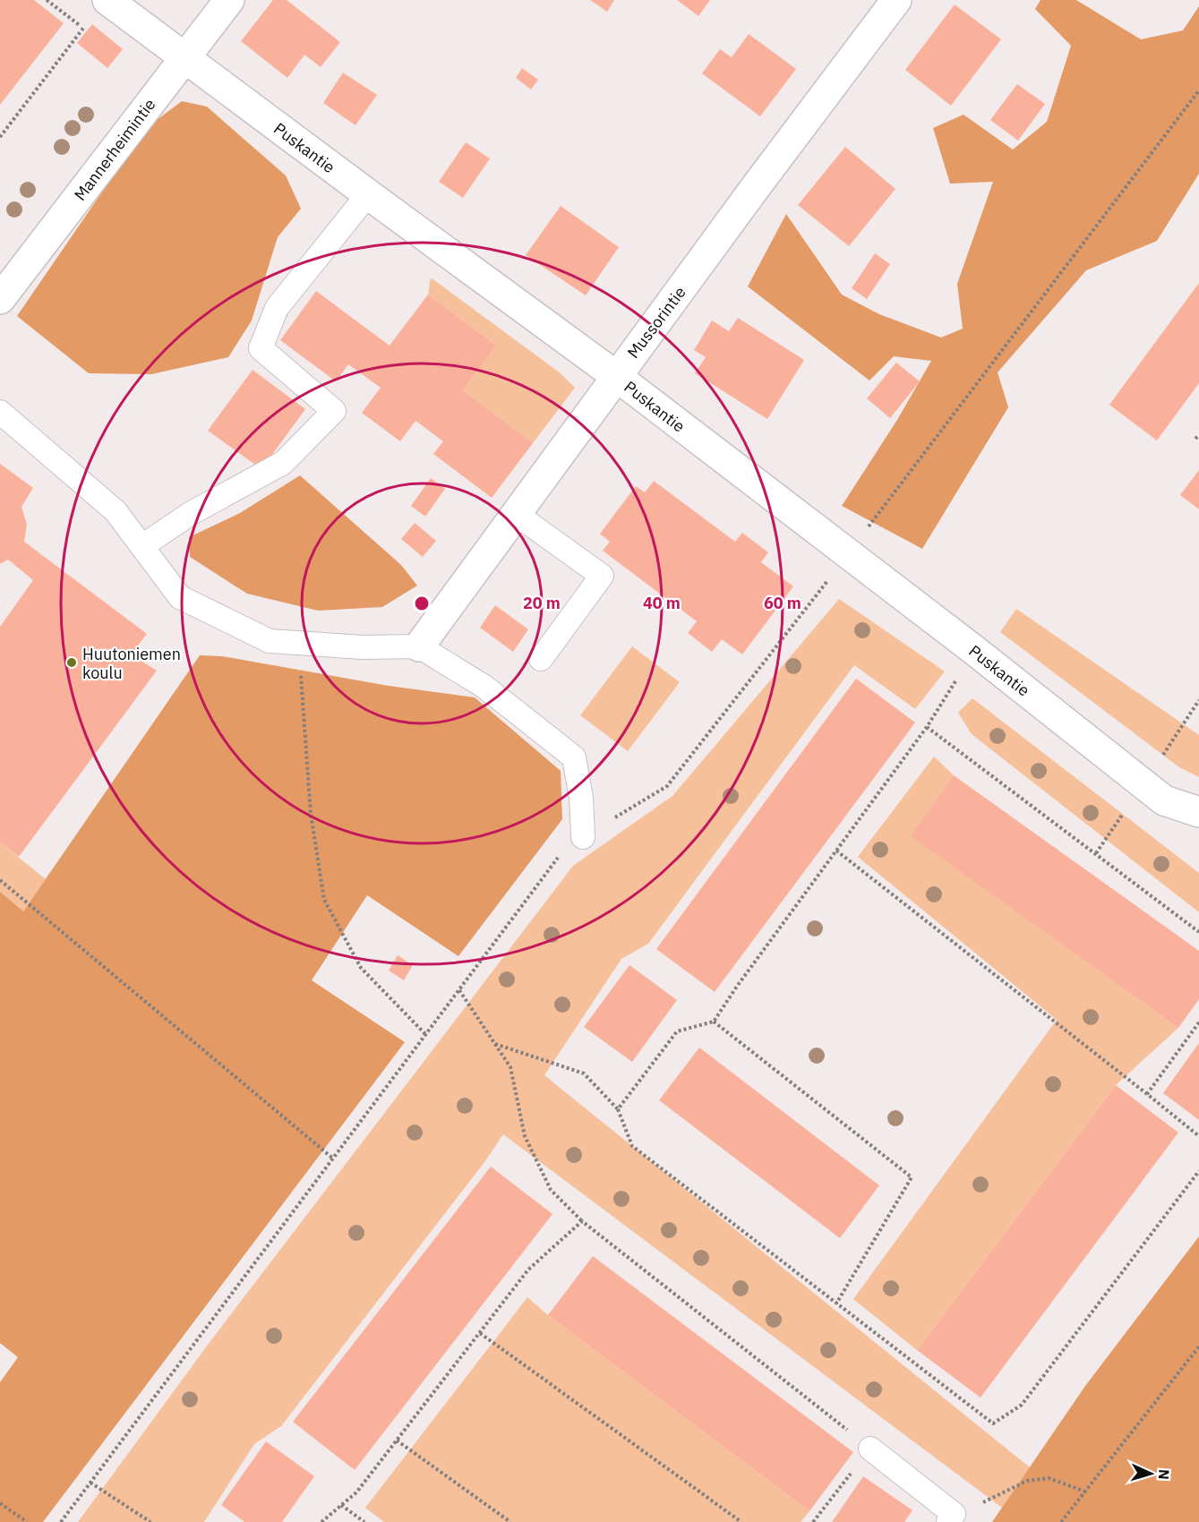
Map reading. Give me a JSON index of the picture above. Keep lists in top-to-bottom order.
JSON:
{
  "streets": {
    "street": ["Puskantie", "Mannerheimintie", "Mussorintie"]
  },
  "crossings": [
    ["Puskantie", "Mannerheimintie"],
    ["Puskantie", "Mussorintie"]
  ],
  "places": ["Huutoniemen koulu"],
  "north": "right",
  "rings": ["20 m", "40 m", "60 m"]
}
